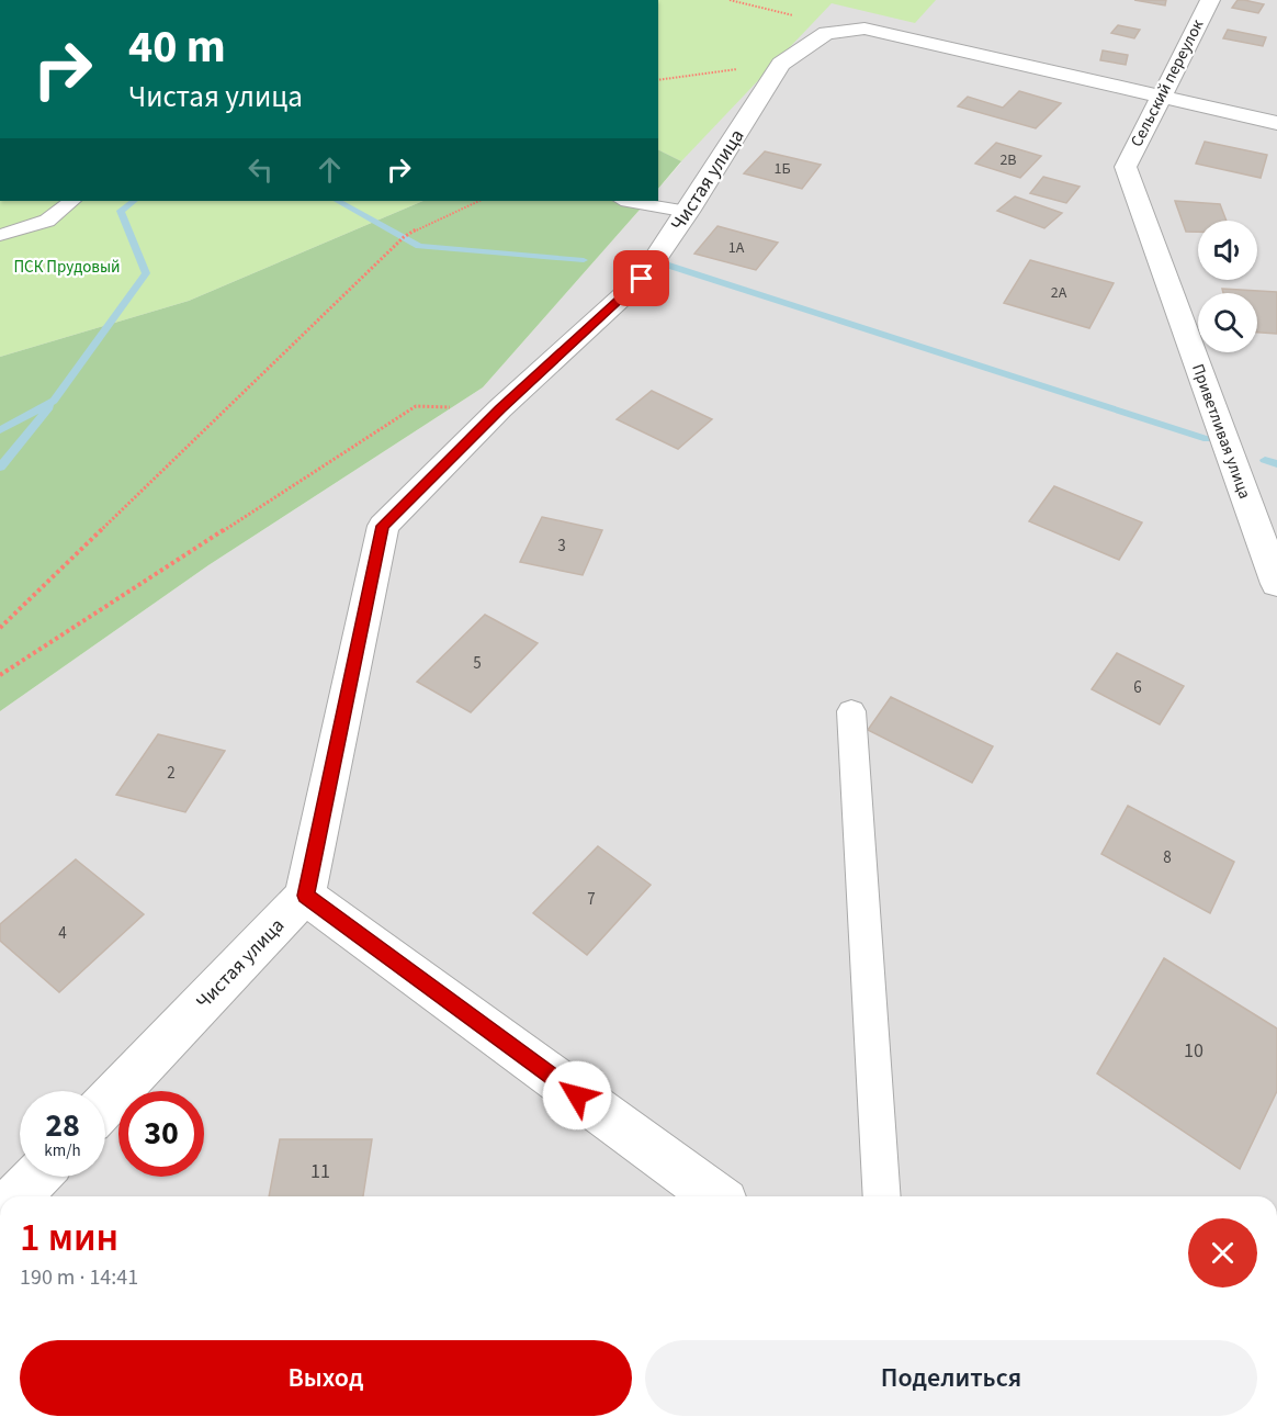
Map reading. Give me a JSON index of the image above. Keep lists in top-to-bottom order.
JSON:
{
  "streets": {
    "street": ["Сельский переулок", "Чистая улица", "Приветливая улица"]
  },
  "crossings": [
    ["Сельский переулок", "Приветливая улица"]
  ],
  "parks": ["ПСК Прудовый"],
  "house_numbers": [
    "2В",
    "1Б",
    "1А",
    "2А",
    "3",
    "5",
    "6",
    "2",
    "8",
    "7",
    "4",
    "10",
    "11"
  ],
  "page": {
    "turn": ["40 m", "Чистая улица"],
    "speed": "28 km/h",
    "limit": "30",
    "heading": ["1 мин", "190 m · 14:41"],
    "buttons": ["Выход", "Поделиться"]
  }
}
